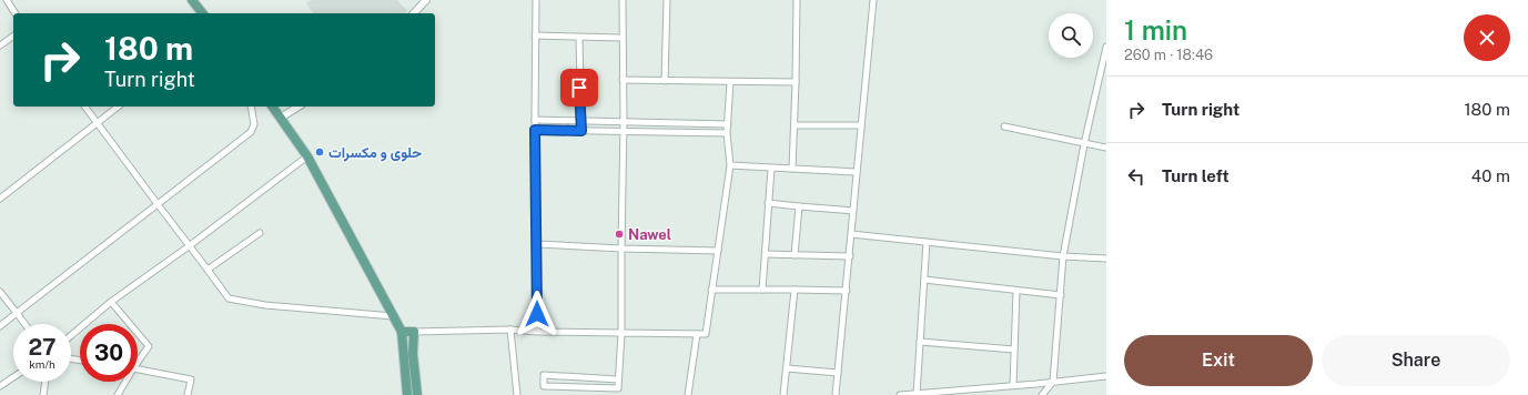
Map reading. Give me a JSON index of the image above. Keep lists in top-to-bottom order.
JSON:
{
  "places": ["حلوى و مكسرات", "Nawel"],
  "page": {
    "heading": ["1 min", "260 m · 18:46"],
    "turn": ["180 m", "Turn right"],
    "list": [
      {
        "name": "Turn right",
        "value": "180 m"
      },
      {
        "name": "Turn left",
        "value": "40 m"
      }
    ],
    "speed": "27 km/h",
    "limit": "30",
    "buttons": ["Exit", "Share"]
  }
}
